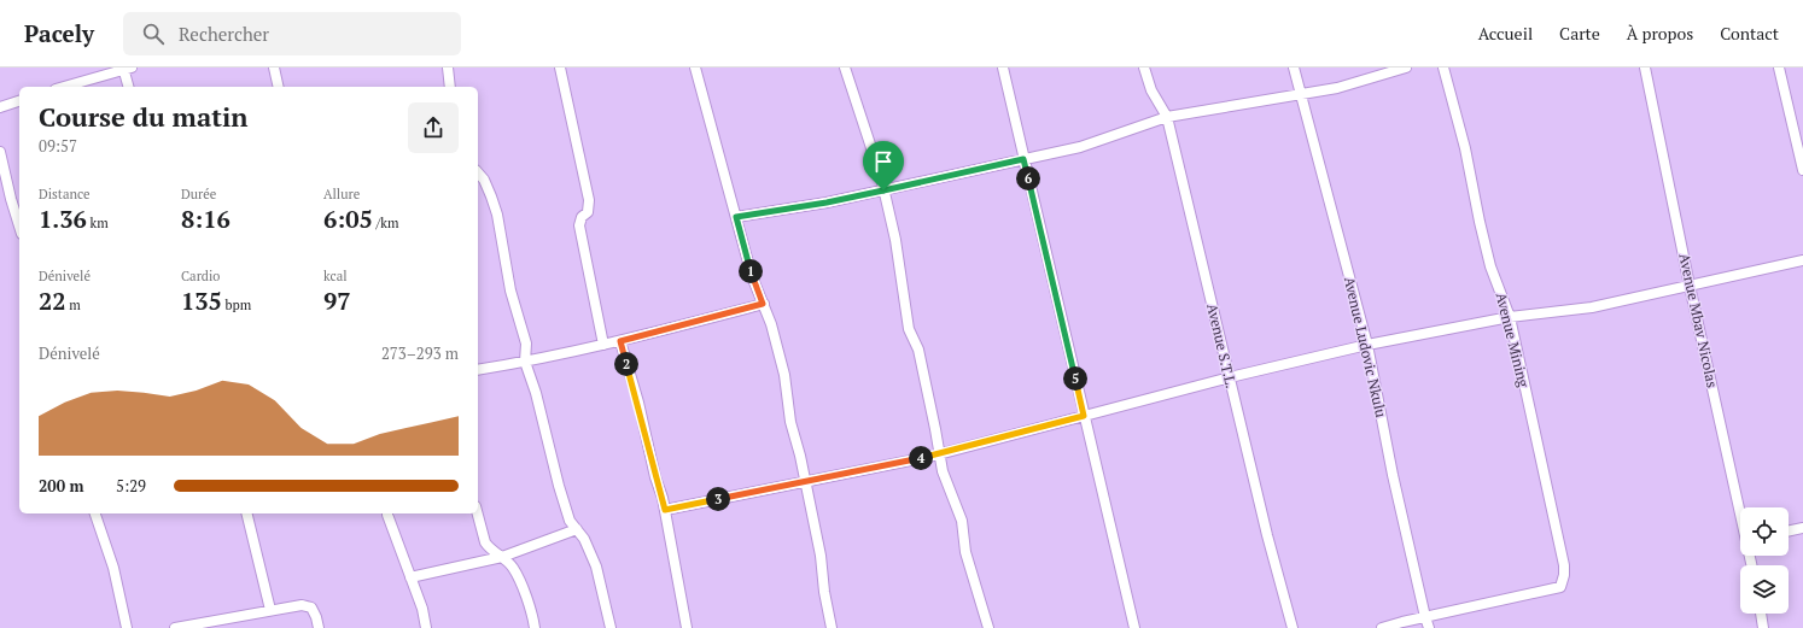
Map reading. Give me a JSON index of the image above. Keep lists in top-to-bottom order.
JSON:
{
  "streets": {
    "street": [
      "Avenue Mbav Nicolas",
      "Avenue Mining",
      "Avenue S.T.L.",
      "Avenue Ludovic Nkulu"
    ]
  },
  "crossings": [
    ["Avenue Mining", "Avenue Ludovic Nkulu"]
  ],
  "page": {
    "header": "Pacely",
    "search": "Rechercher",
    "nav": [
      "Accueil",
      "Carte",
      "À propos",
      "Contact"
    ],
    "heading": ["Course du matin", "09:57"],
    "pins": [
      "6",
      "1",
      "2",
      "5",
      "4",
      "3"
    ],
    "stats": [
      ["Distance", "1.36 km"],
      ["Durée", "8:16"],
      ["Allure", "6:05 /km"],
      ["Dénivelé", "22 m"],
      ["Cardio", "135 bpm"],
      ["kcal", "97"]
    ],
    "chart": ["Dénivelé", "273–293 m"],
    "list": [
      {
        "name": "200 m",
        "note": "5:29"
      }
    ]
  }
}
